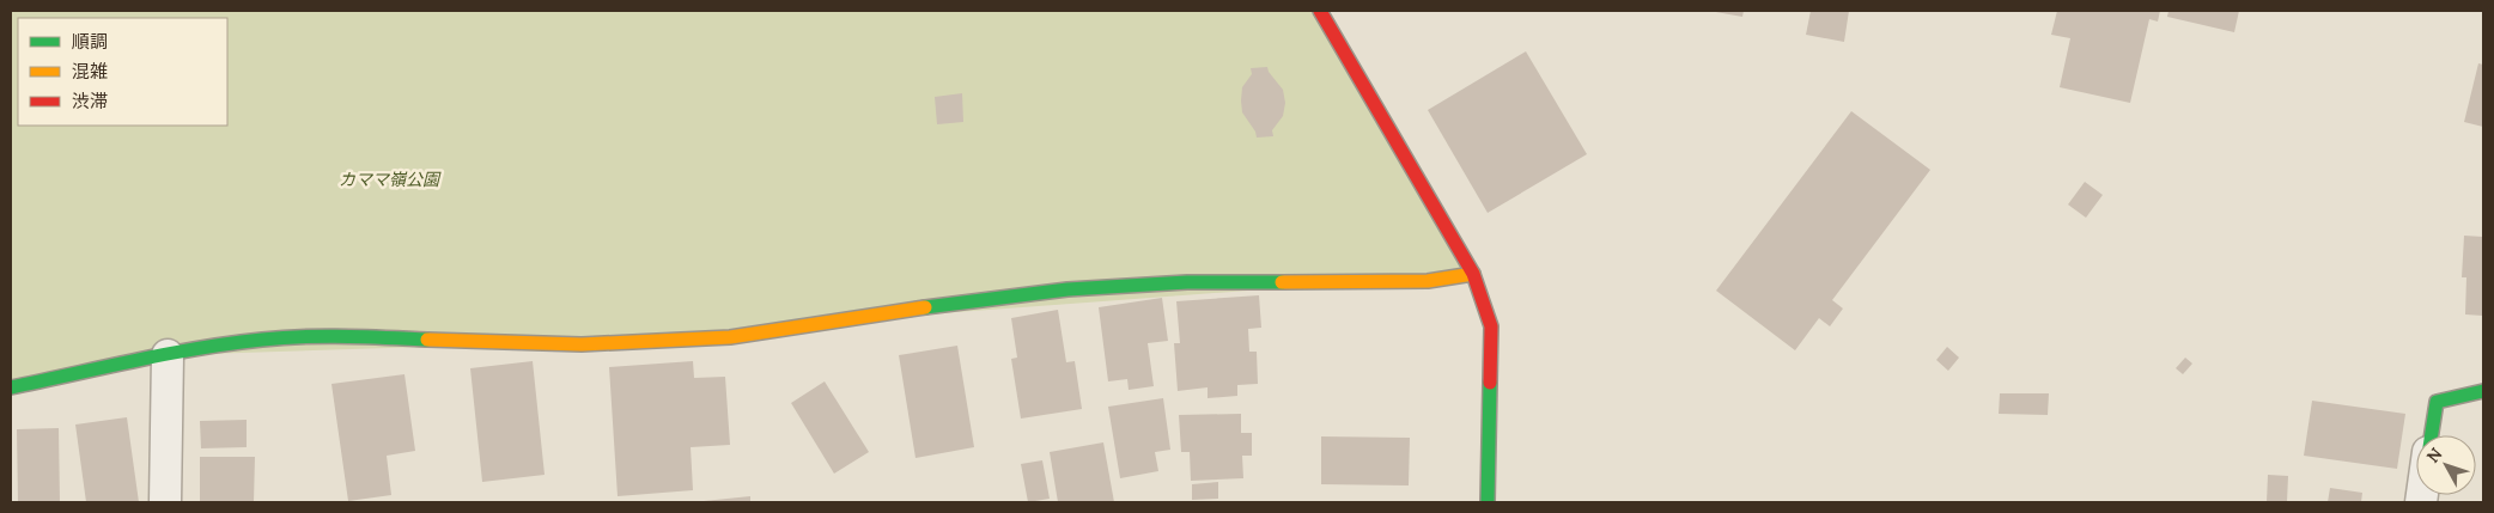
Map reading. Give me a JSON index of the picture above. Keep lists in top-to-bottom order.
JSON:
{
  "parks": ["カママ嶺公園"],
  "legend": ["順調", "混雑", "渋滞"],
  "north": "top left"
}
